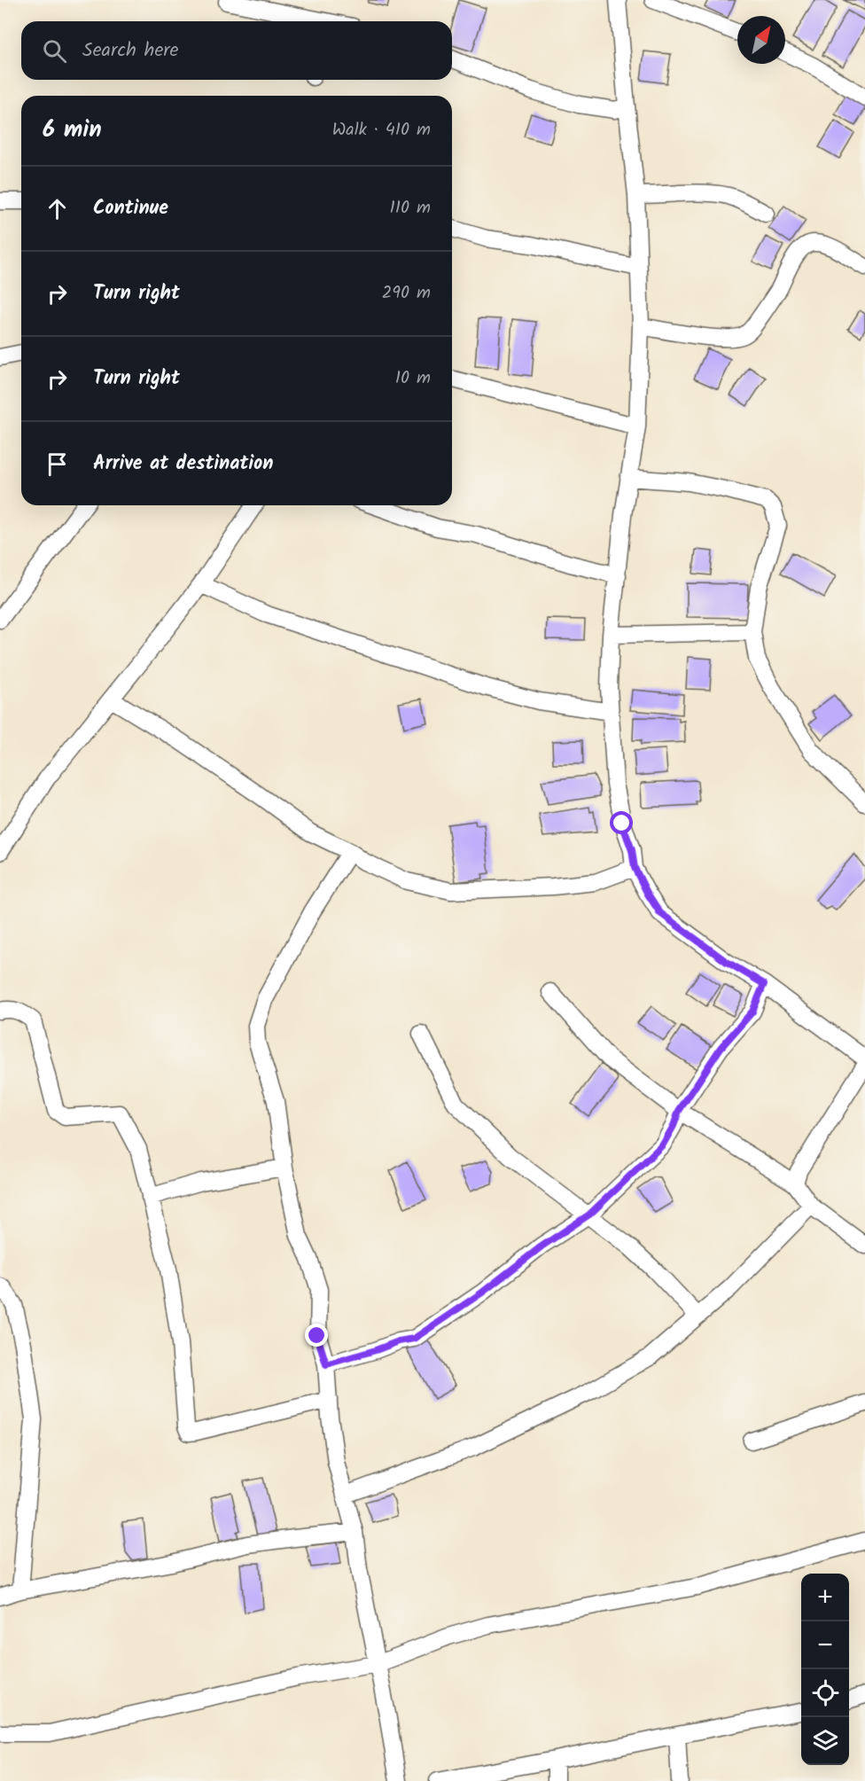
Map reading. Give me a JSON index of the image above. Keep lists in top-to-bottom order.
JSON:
{
  "north": "top right",
  "page": {
    "search": "Search here",
    "heading": ["6 min", "Walk · 410 m"],
    "list": [
      ["Continue", "110 m"],
      ["Turn right", "290 m"],
      ["Turn right", "10 m"],
      "Arrive at destination"
    ],
    "map_buttons": ["+", "−"]
  }
}
